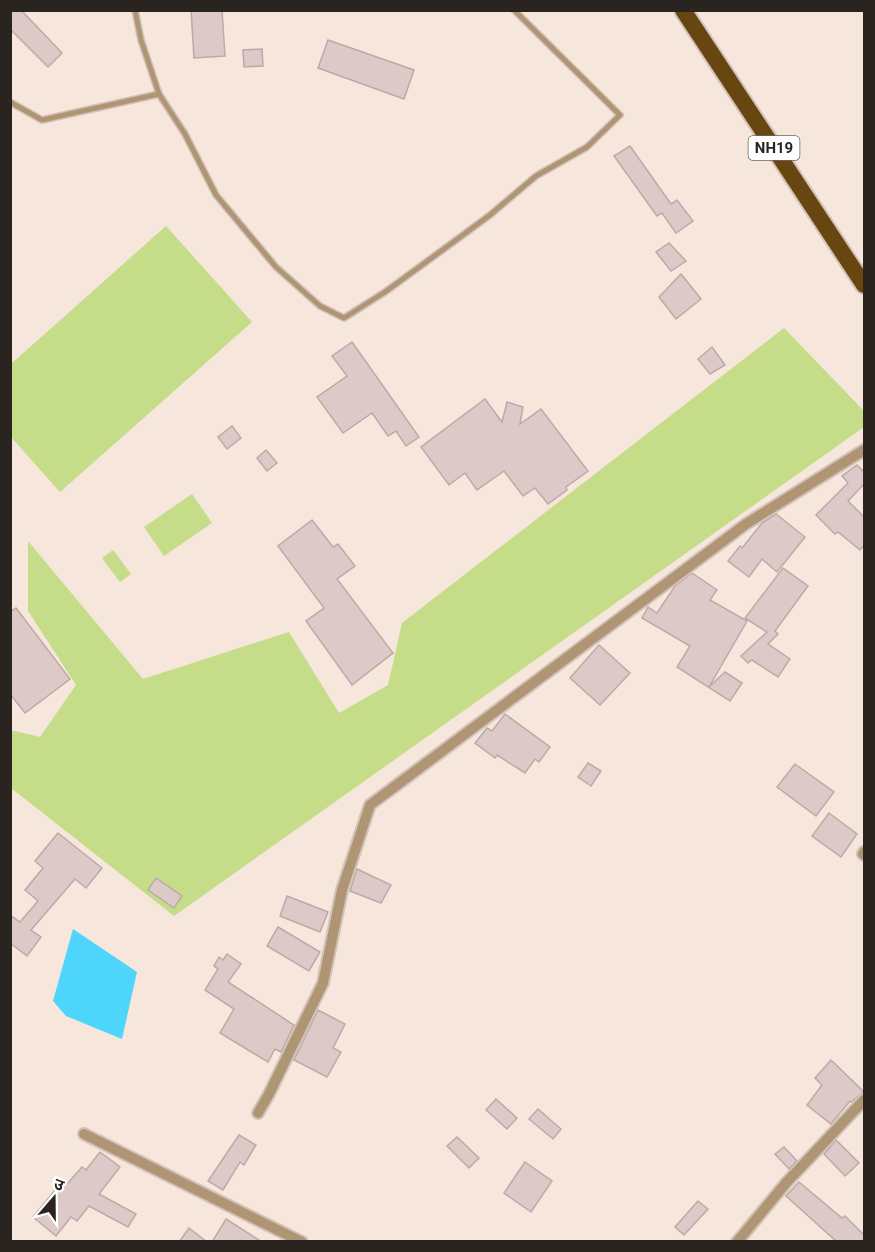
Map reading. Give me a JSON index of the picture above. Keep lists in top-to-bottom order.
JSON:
{
  "streets": {
    "highway": ["NH19"]
  },
  "north": "top"
}
